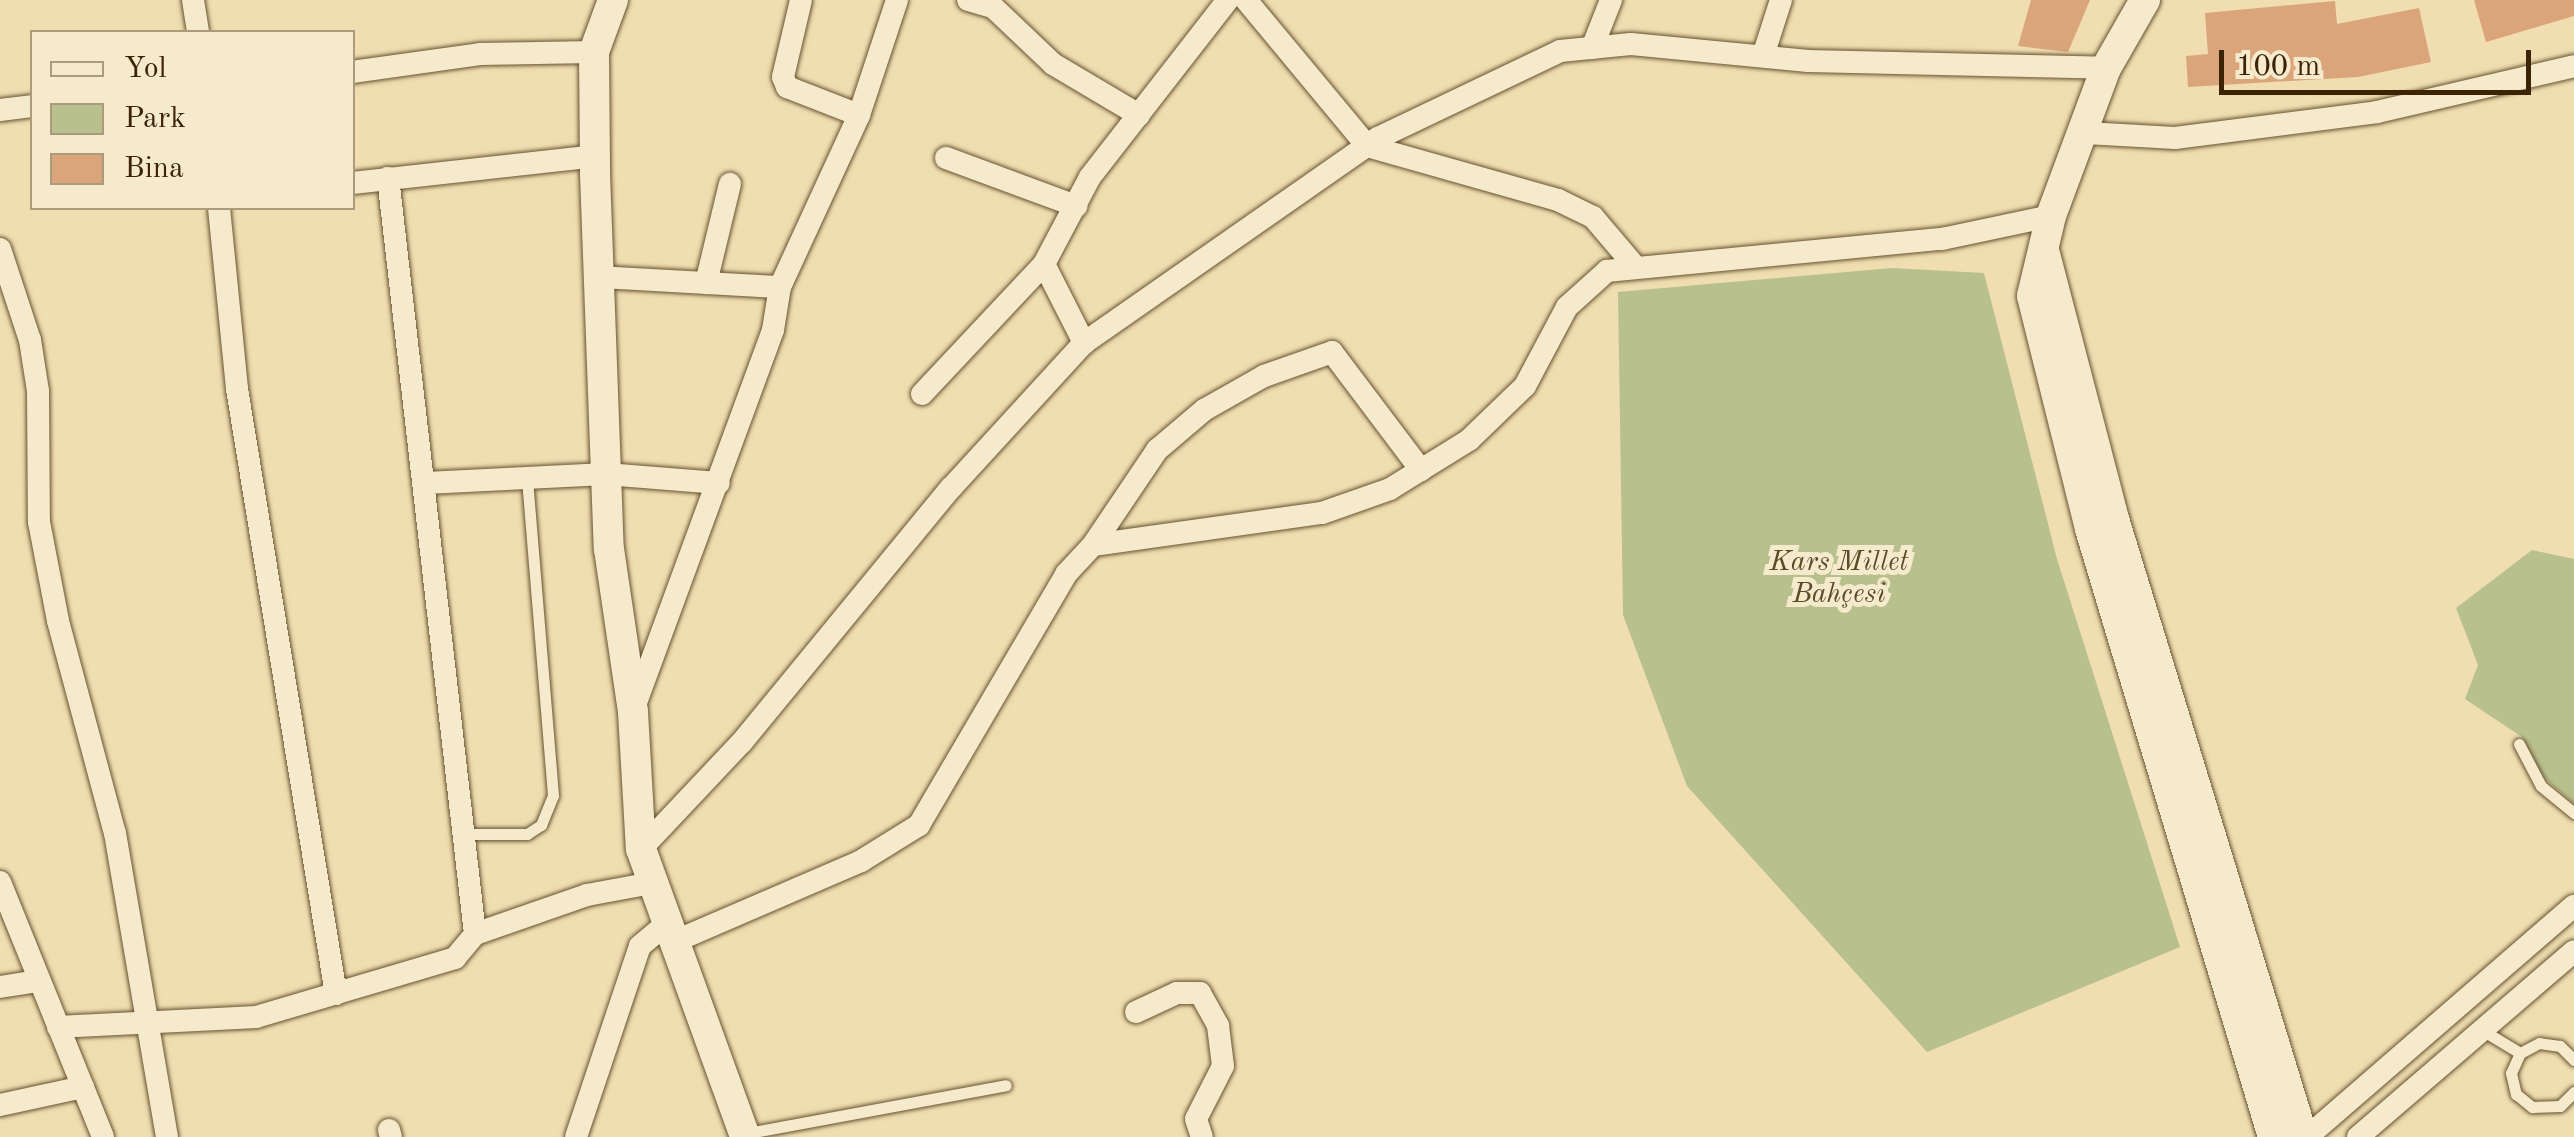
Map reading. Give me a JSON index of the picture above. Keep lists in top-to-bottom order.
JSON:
{
  "parks": ["Kars Millet Bahçesi"],
  "legend": ["Yol", "Park", "Bina"],
  "scale_bar": "100 m"
}
